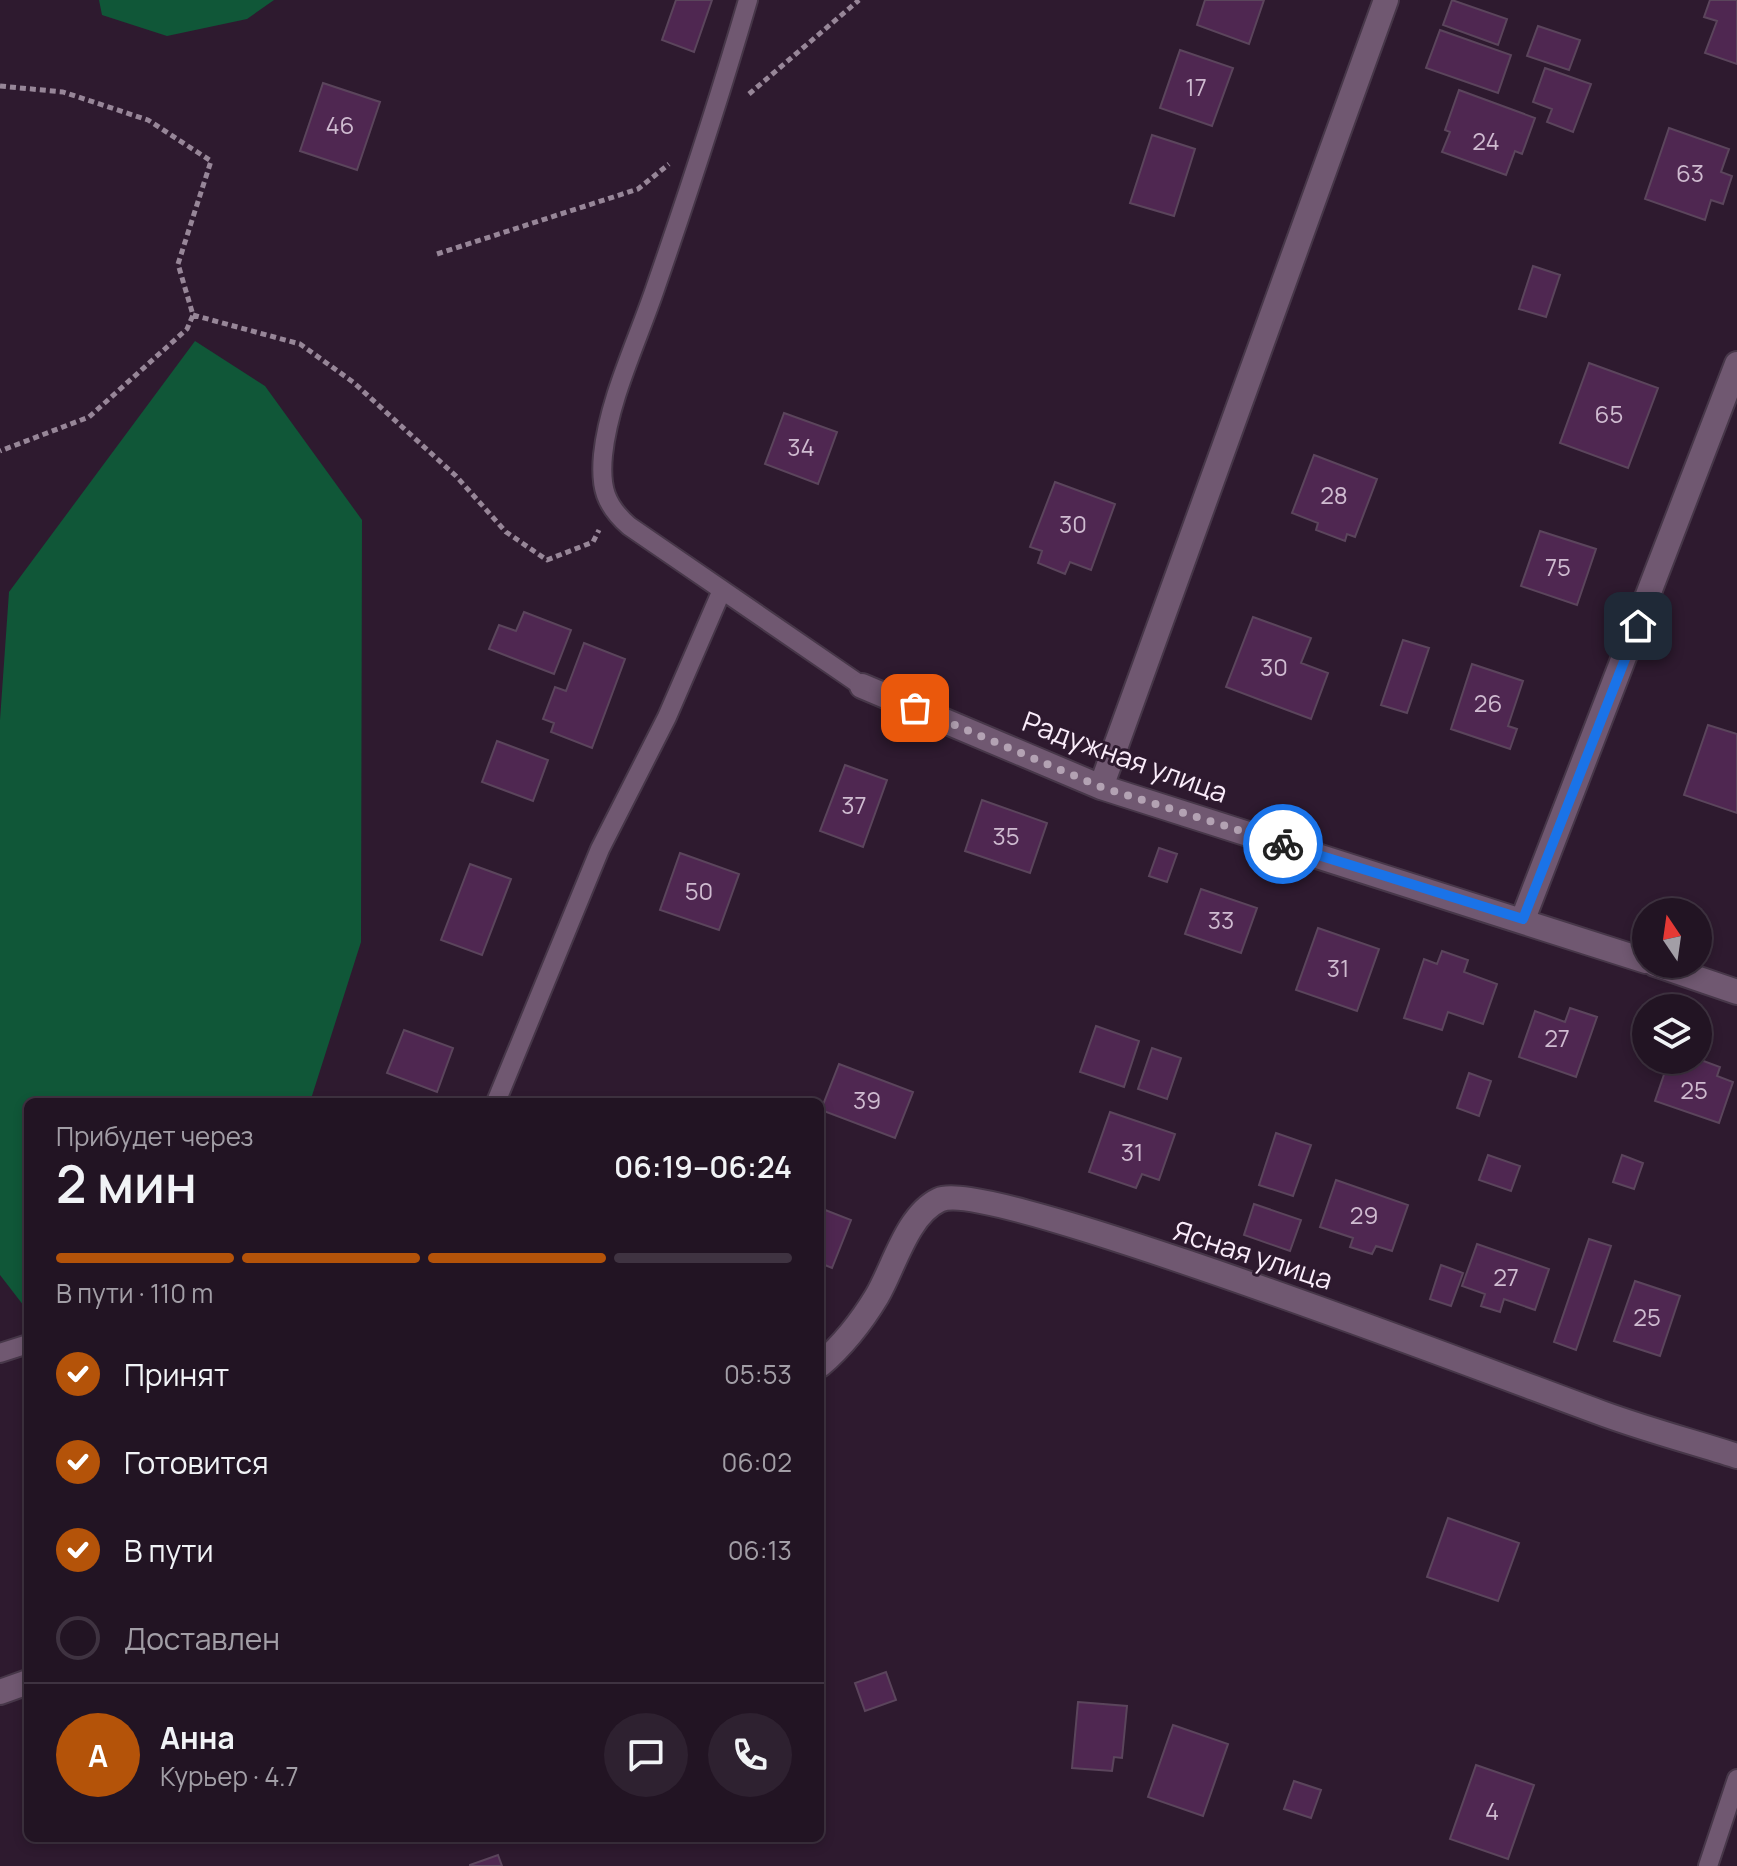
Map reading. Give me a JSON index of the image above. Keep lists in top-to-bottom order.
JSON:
{
  "streets": {
    "street": ["Радужная улица", "Ясная улица"]
  },
  "house_numbers": [
    "17",
    "46",
    "24",
    "63",
    "65",
    "34",
    "28",
    "30",
    "75",
    "30",
    "26",
    "37",
    "35",
    "50",
    "33",
    "31",
    "27",
    "25",
    "39",
    "31",
    "29",
    "27",
    "25",
    "4"
  ],
  "north": "top",
  "page": {
    "heading": ["2 мин", "Прибудет через", "06:19–06:24"],
    "panel": ["Анна", "Курьер · 4.7"],
    "bar": "В пути · 110 m",
    "list": [
      ["Принят", "05:53"],
      ["Готовится", "06:02"],
      ["В пути", "06:13"],
      "Доставлен"
    ],
    "round": "А"
  }
}
